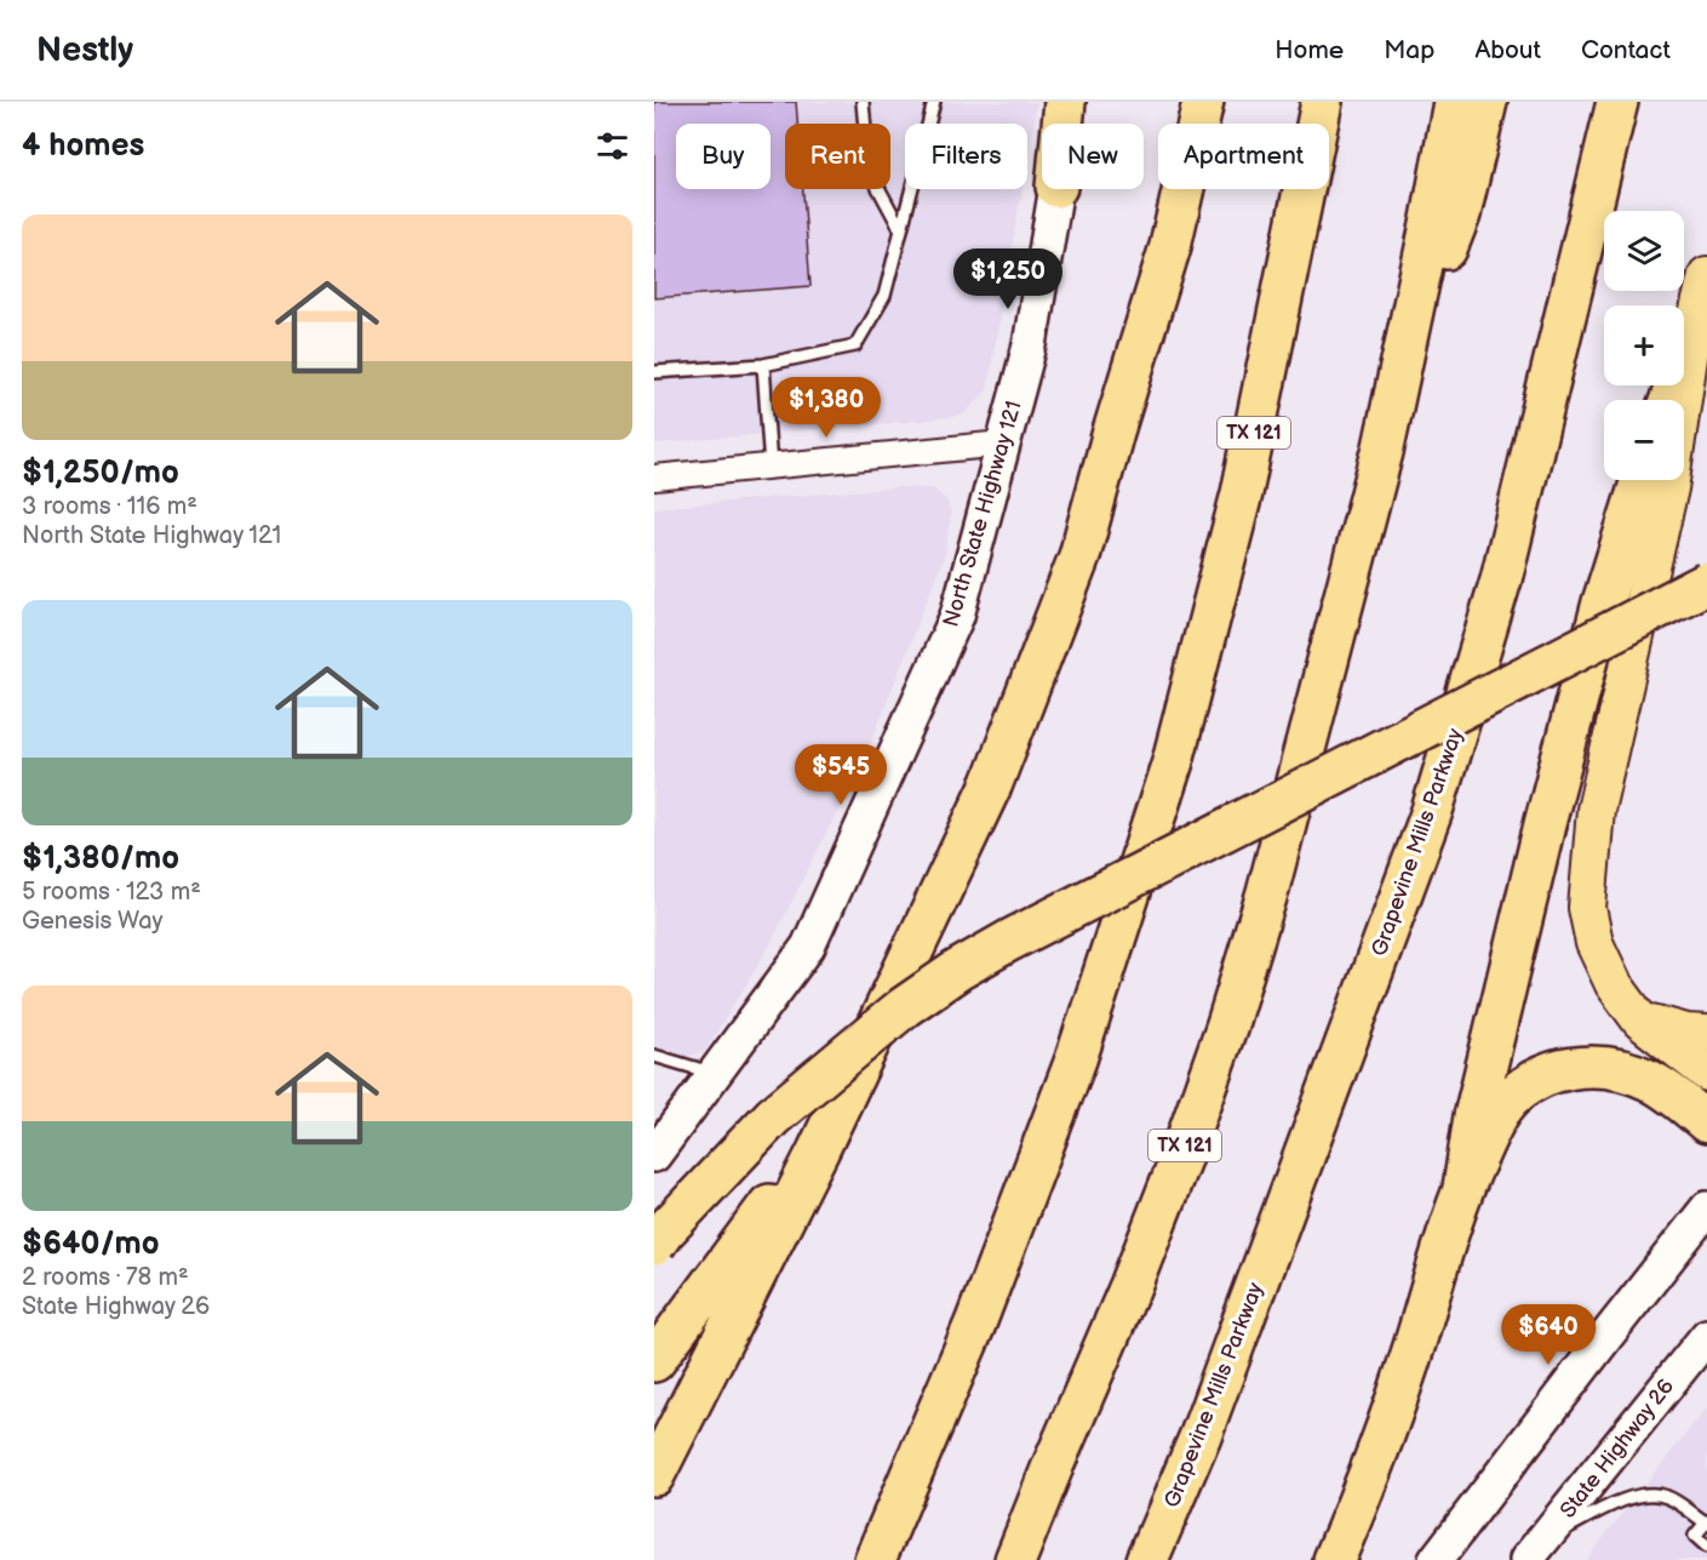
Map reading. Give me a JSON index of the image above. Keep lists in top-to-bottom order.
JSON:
{
  "streets": {
    "highway": ["TX 121", "Grapevine Mills Parkway"],
    "main road": ["North State Highway 121", "State Highway 26"]
  },
  "page": {
    "header": "Nestly",
    "nav": [
      "Home",
      "Map",
      "About",
      "Contact"
    ],
    "heading": "4 homes",
    "chip": [
      "Buy",
      "Rent",
      "Filters",
      "New",
      "Apartment"
    ],
    "list": [
      {
        "name": "$1,250/mo",
        "note": "3 rooms · 116 m² · North State Highway 121"
      },
      {
        "name": "$1,380/mo",
        "note": "5 rooms · 123 m² · Genesis Way"
      },
      {
        "name": "$640/mo",
        "note": "2 rooms · 78 m² · State Highway 26"
      }
    ],
    "map_buttons": ["+", "−"],
    "price": [
      "$1,250",
      "$1,380",
      "$545",
      "$640"
    ]
  }
}
